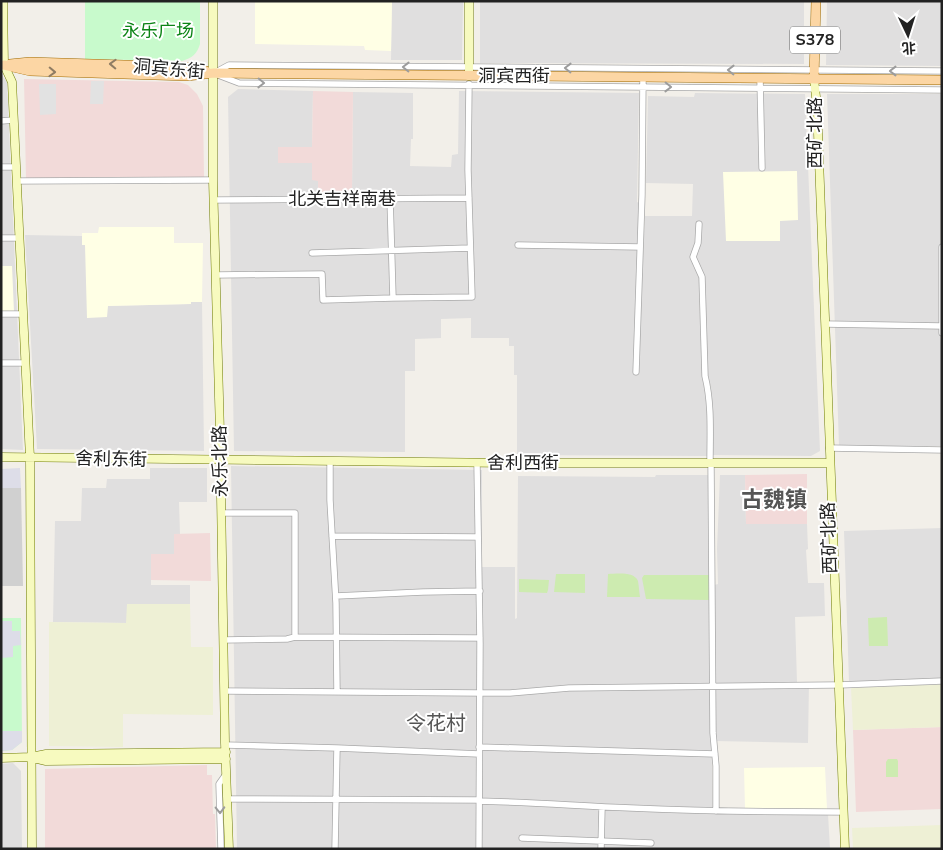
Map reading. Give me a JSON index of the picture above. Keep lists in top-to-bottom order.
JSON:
{
  "streets": {
    "main road": [
      "S378",
      "洞宾东街",
      "洞宾西街",
      "西矿北路",
      "舍利东街",
      "永乐北路",
      "舍利西街"
    ],
    "street": ["北关吉祥南巷"]
  },
  "crossings": [
    ["S378", "洞宾西街"],
    ["S378", "西矿北路"],
    ["洞宾东街", "洞宾西街"],
    ["洞宾东街", "永乐北路"],
    ["洞宾西街", "西矿北路"],
    ["洞宾西街", "永乐北路"],
    ["西矿北路", "舍利西街"],
    ["北关吉祥南巷", "永乐北路"],
    ["舍利东街", "永乐北路"],
    ["舍利东街", "舍利西街"],
    ["永乐北路", "舍利西街"]
  ],
  "districts": ["古魏镇", "令花村"],
  "parks": ["永乐广场"],
  "north": "bottom"
}
